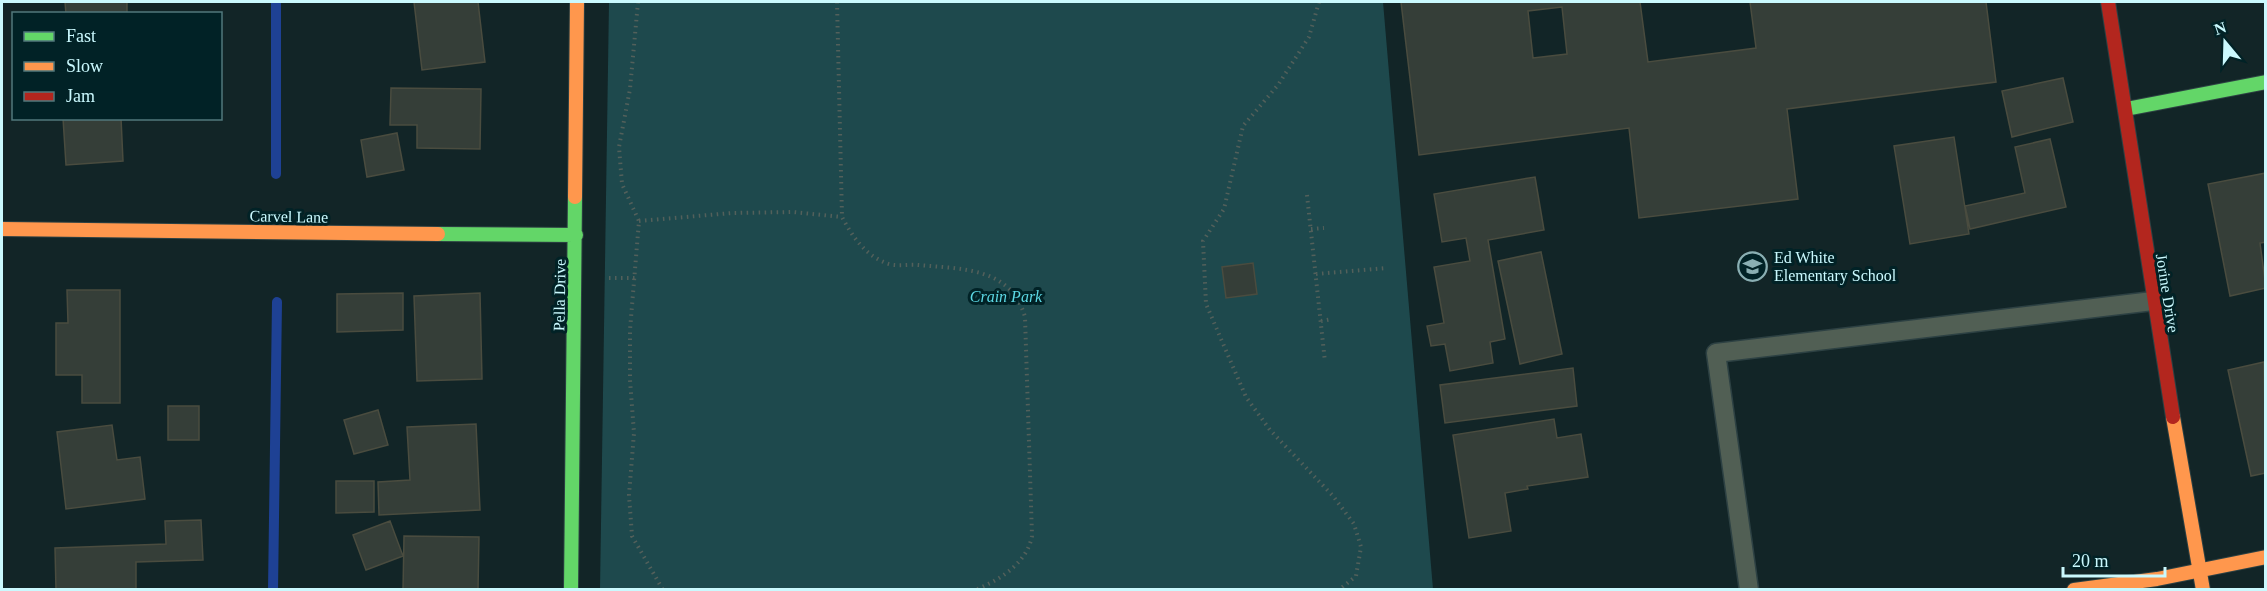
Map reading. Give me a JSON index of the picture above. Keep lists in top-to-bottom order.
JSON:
{
  "streets": {
    "street": ["Carvel Lane", "Jorine Drive", "Pella Drive"]
  },
  "crossings": [
    ["Carvel Lane", "Pella Drive"]
  ],
  "parks": ["Crain Park"],
  "places": {
    "school or university": ["Ed White Elementary School"]
  },
  "legend": ["Fast", "Slow", "Jam"],
  "scale_bar": "20 m",
  "north": "top"
}
